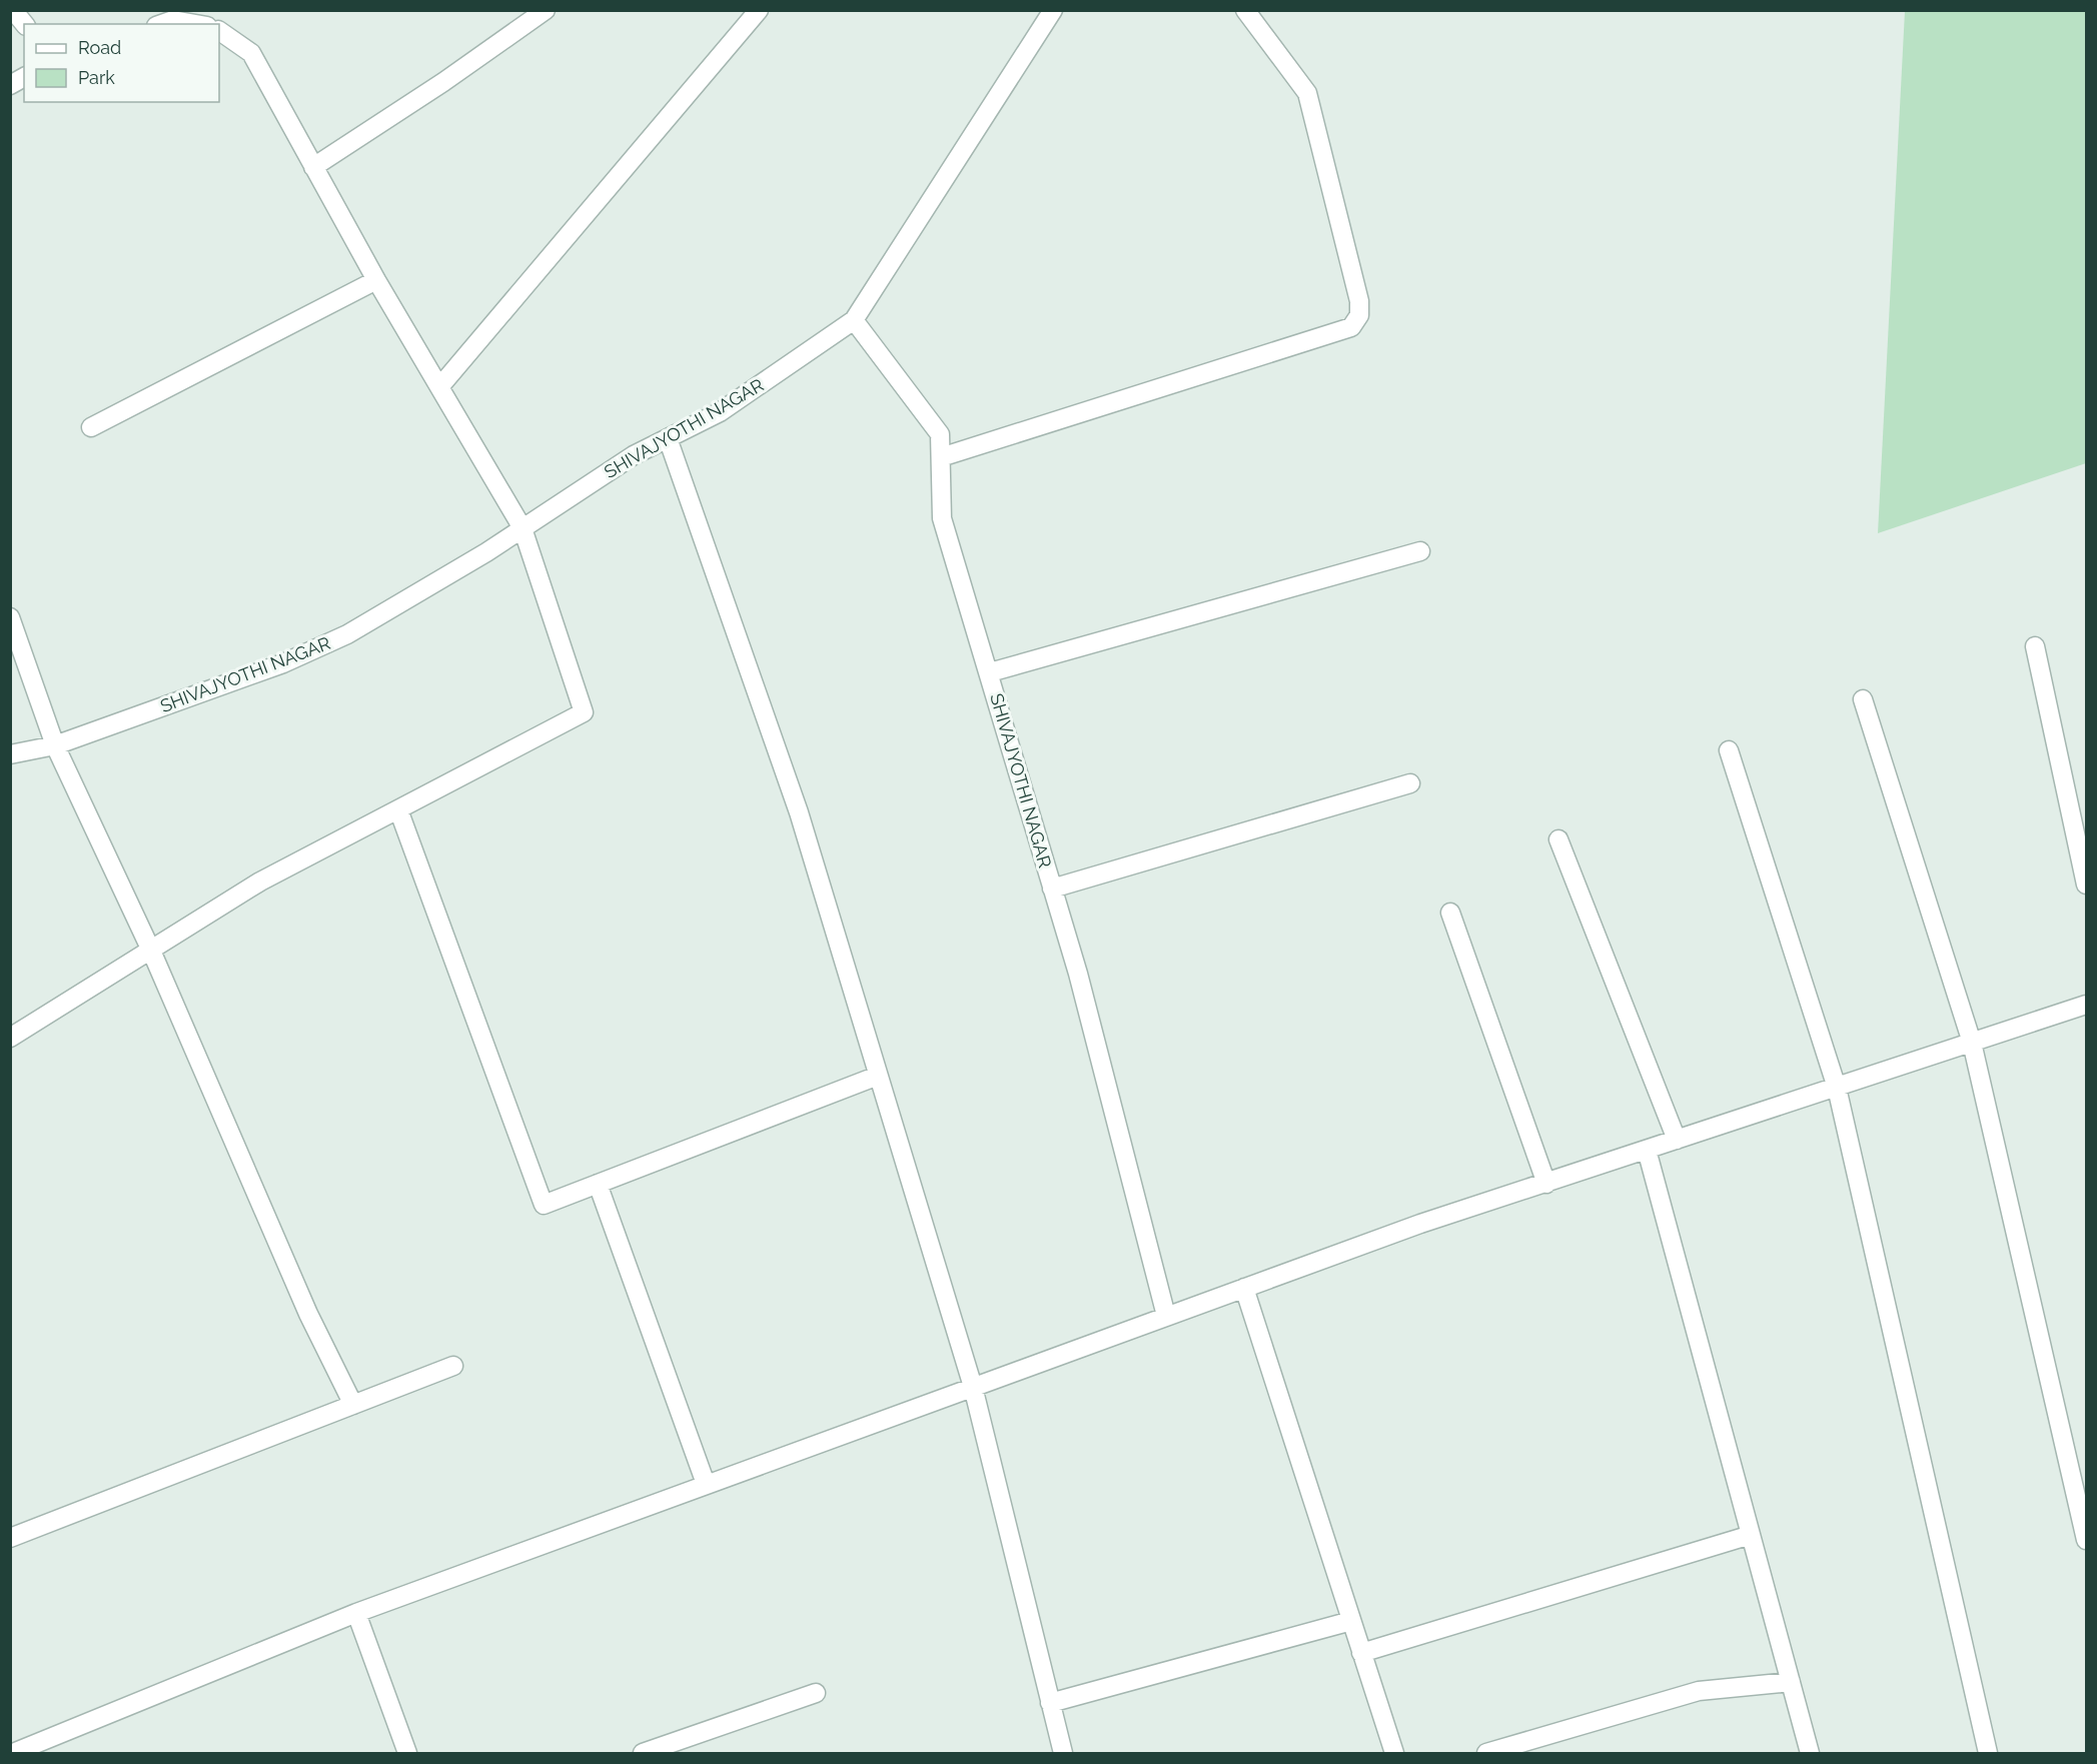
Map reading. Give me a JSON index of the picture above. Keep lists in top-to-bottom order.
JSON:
{
  "streets": {
    "street": ["SHIVAJYOTHI NAGAR"]
  },
  "legend": ["Road", "Park"]
}
